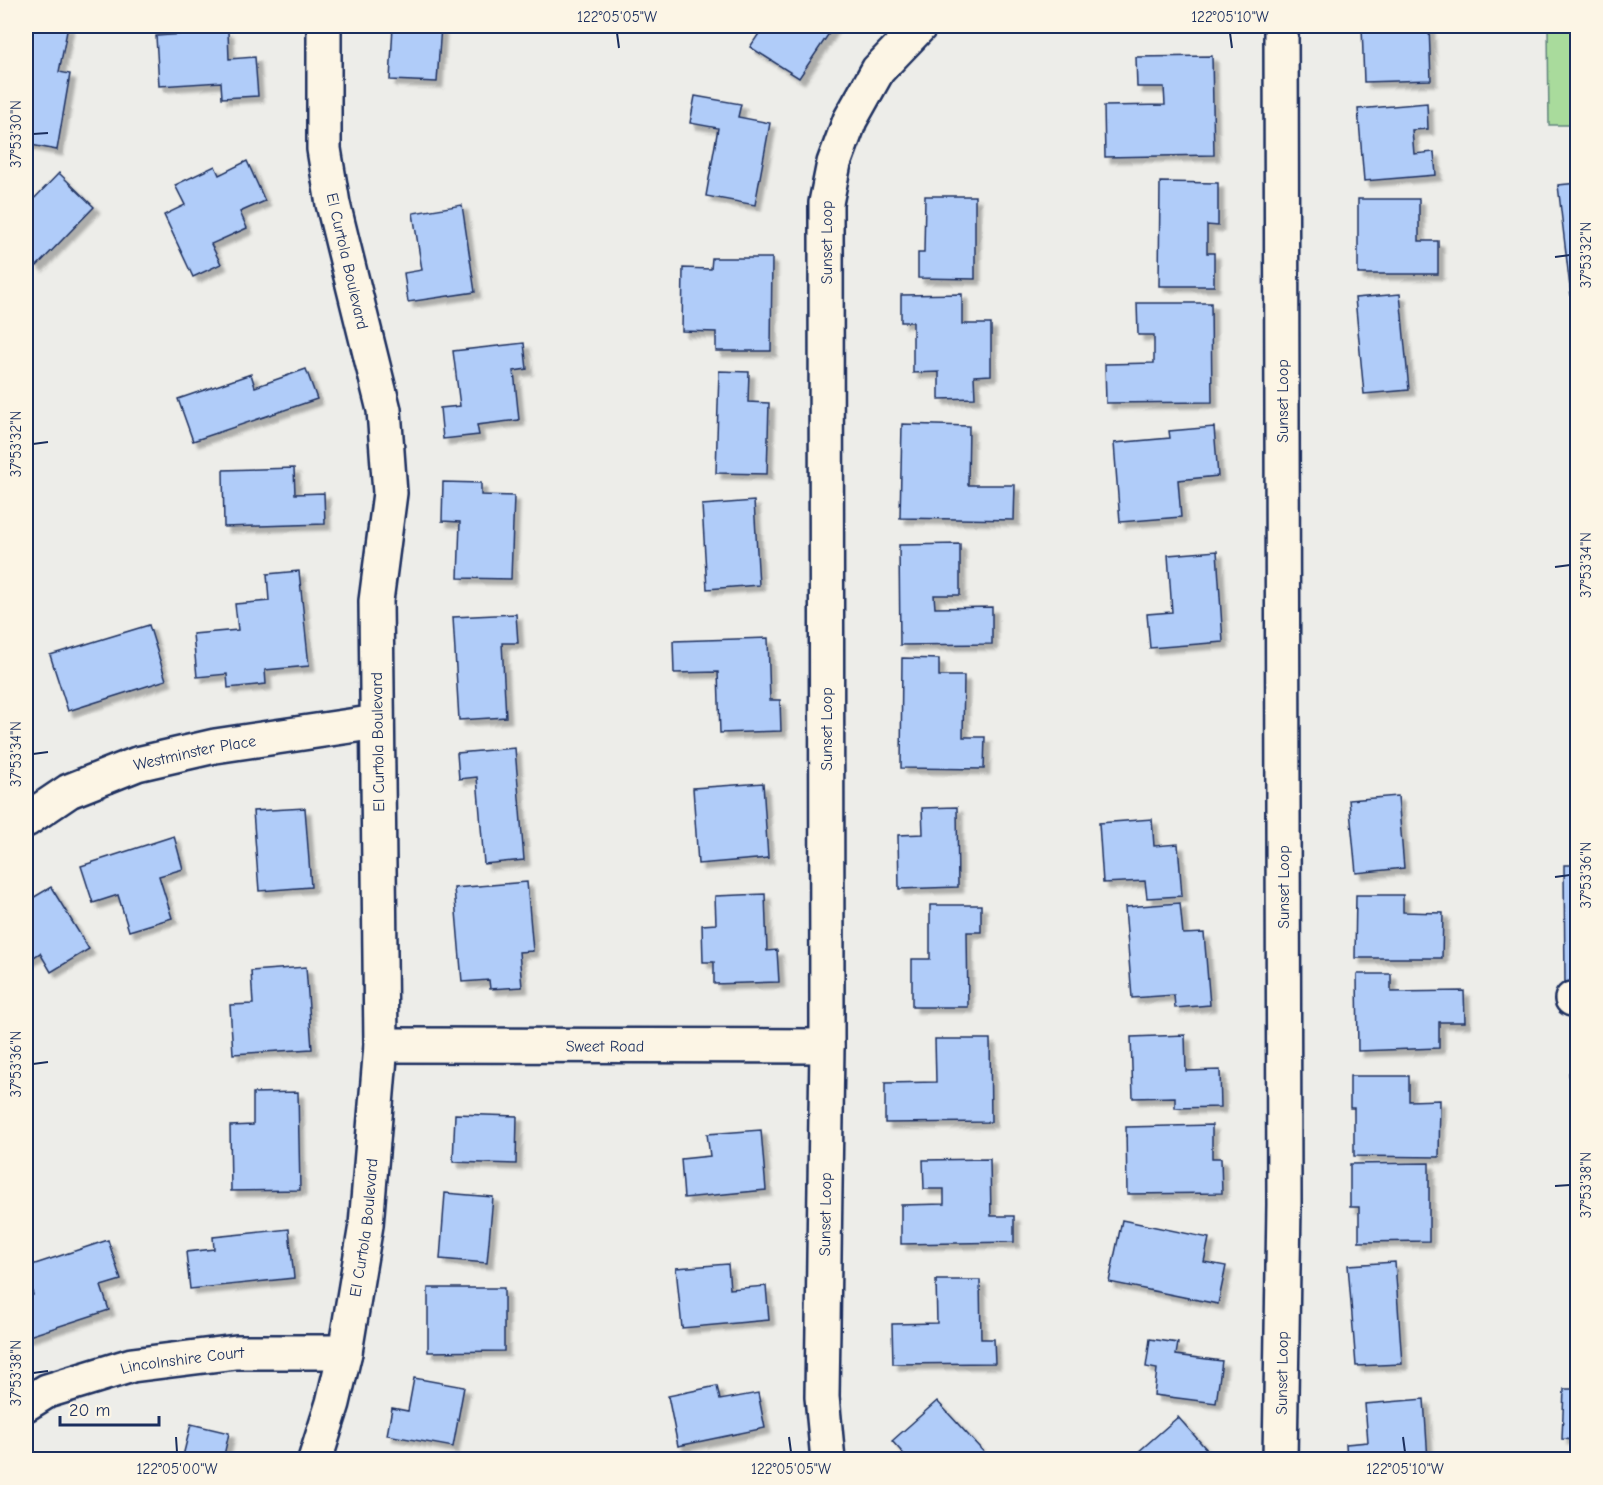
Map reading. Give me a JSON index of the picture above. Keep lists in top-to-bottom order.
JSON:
{
  "streets": {
    "street": [
      "Sunset Loop",
      "El Curtola Boulevard",
      "Westminster Place",
      "Sweet Road",
      "Lincolnshire Court"
    ]
  },
  "crossings": [
    ["Sunset Loop", "Sweet Road"],
    ["El Curtola Boulevard", "Westminster Place"],
    ["El Curtola Boulevard", "Sweet Road"],
    ["El Curtola Boulevard", "Lincolnshire Court"]
  ],
  "scale_bar": "20 m",
  "coordinates": [
    "122°05'05\"W",
    "122°05'10\"W",
    "37°53'30\"N",
    "37°53'32\"N",
    "37°53'34\"N",
    "37°53'36\"N",
    "37°53'38\"N",
    "122°05'00\"W"
  ]
}
